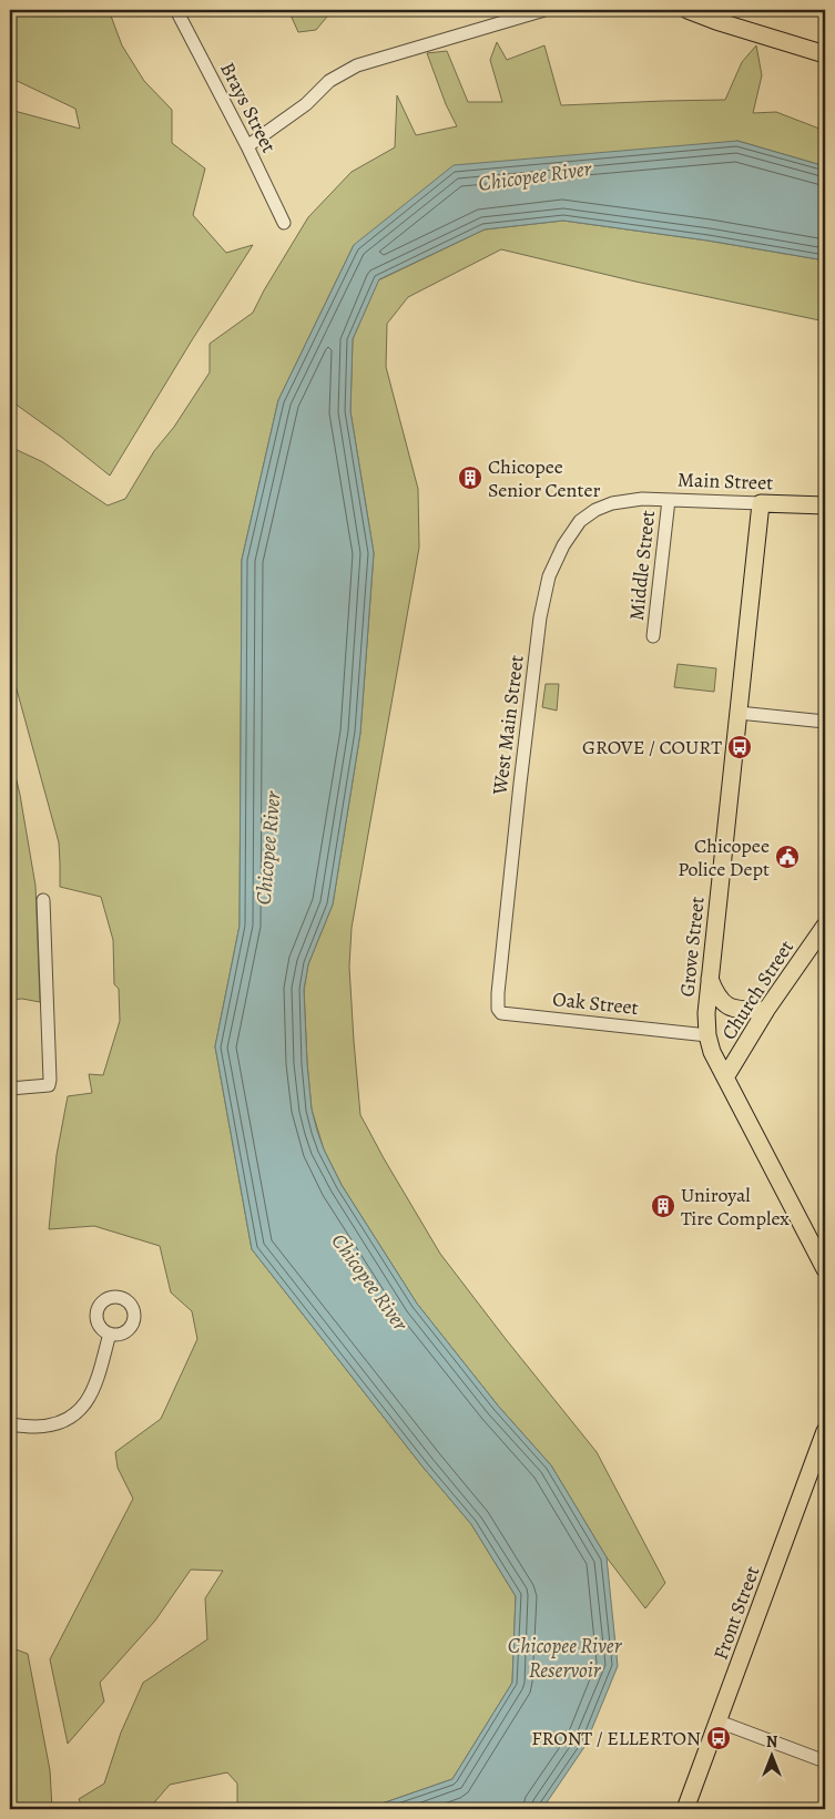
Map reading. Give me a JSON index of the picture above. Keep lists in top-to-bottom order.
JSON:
{
  "streets": {
    "main road": [
      "Main Street",
      "Grove Street",
      "Church Street",
      "Front Street"
    ],
    "street": [
      "Brays Street",
      "Middle Street",
      "West Main Street",
      "Oak Street"
    ]
  },
  "crossings": [
    ["Main Street", "Middle Street"],
    ["Main Street", "West Main Street"],
    ["Main Street", "Grove Street"],
    ["West Main Street", "Oak Street"],
    ["Grove Street", "Church Street"],
    ["Grove Street", "Oak Street"]
  ],
  "water": ["Chicopee River", "Chicopee River Reservoir"],
  "places": {
    "building": ["Chicopee Senior Center", "Uniroyal Tire Complex"],
    "bus stop": ["GROVE / COURT", "FRONT / ELLERTON"],
    "public building": ["Chicopee Police Dept"]
  },
  "north": "top"
}
